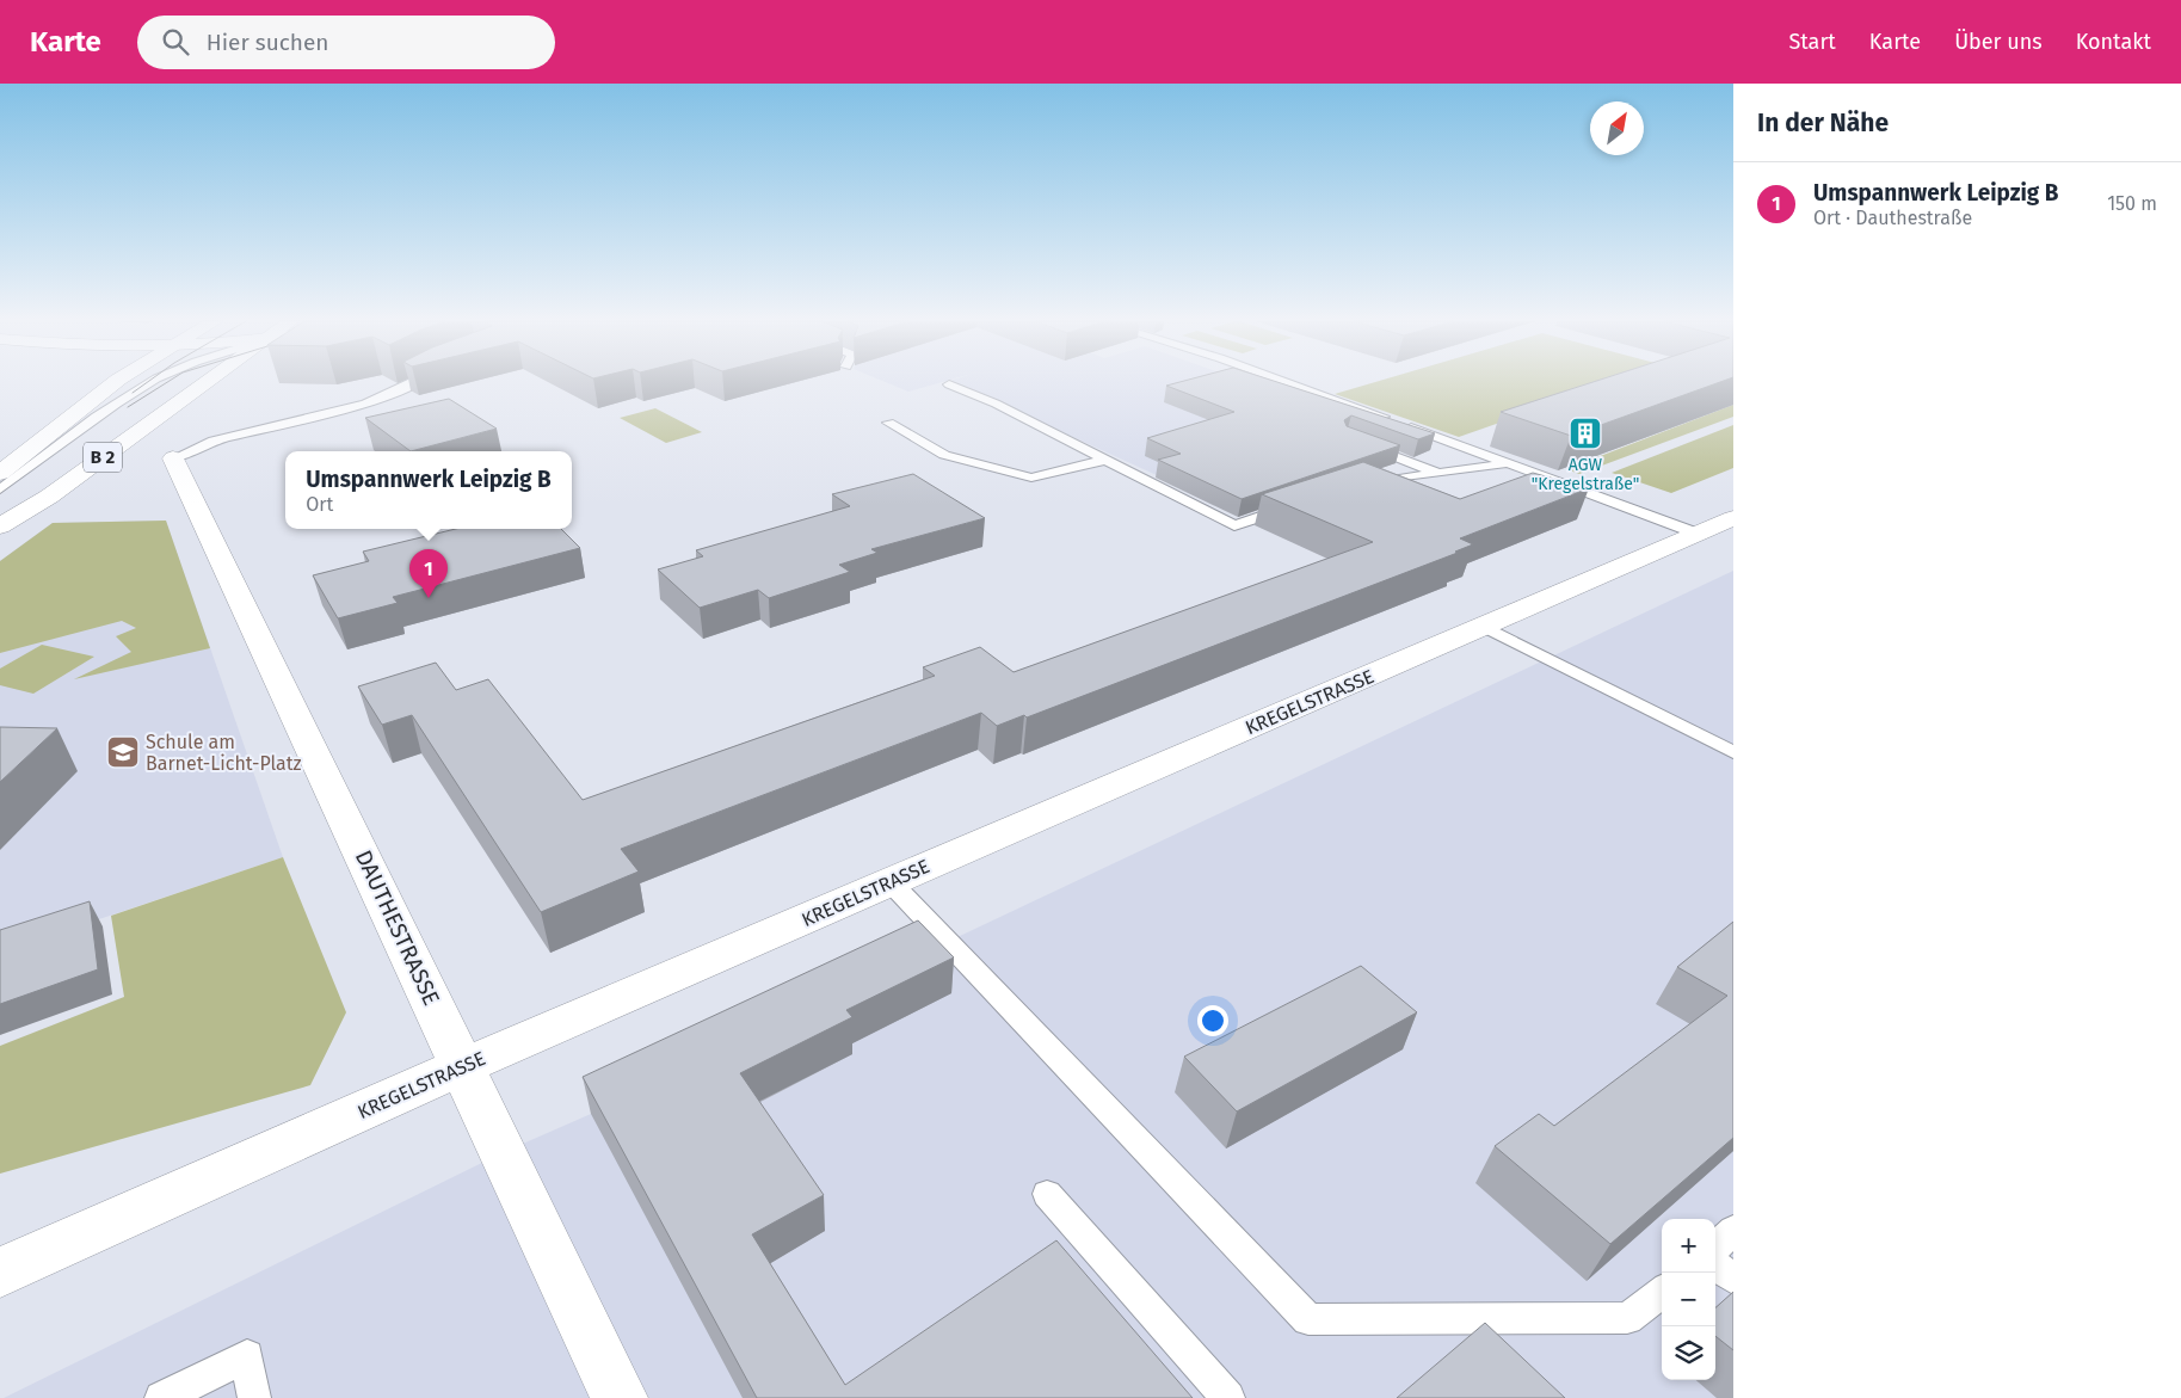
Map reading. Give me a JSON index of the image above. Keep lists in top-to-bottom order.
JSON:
{
  "streets": {
    "street": ["B 2", "KREGELSTRASSE", "DAUTHESTRASSE"]
  },
  "crossings": [
    ["KREGELSTRASSE", "DAUTHESTRASSE"]
  ],
  "places": {
    "building": ["AGW \"Kregelstraße\""],
    "school or university": ["Schule am Barnet-Licht-Platz"]
  },
  "north": "top right",
  "page": {
    "header": "Karte",
    "search": "Hier suchen",
    "nav": [
      "Start",
      "Karte",
      "Über uns",
      "Kontakt"
    ],
    "heading": "In der Nähe",
    "list": [
      {
        "mark": "1",
        "name": "Umspannwerk Leipzig B",
        "note": "Ort · Dauthestraße",
        "value": "150 m"
      }
    ],
    "popup": ["Umspannwerk Leipzig B", "Ort"],
    "pins": "1",
    "map_buttons": ["+", "−"]
  }
}
